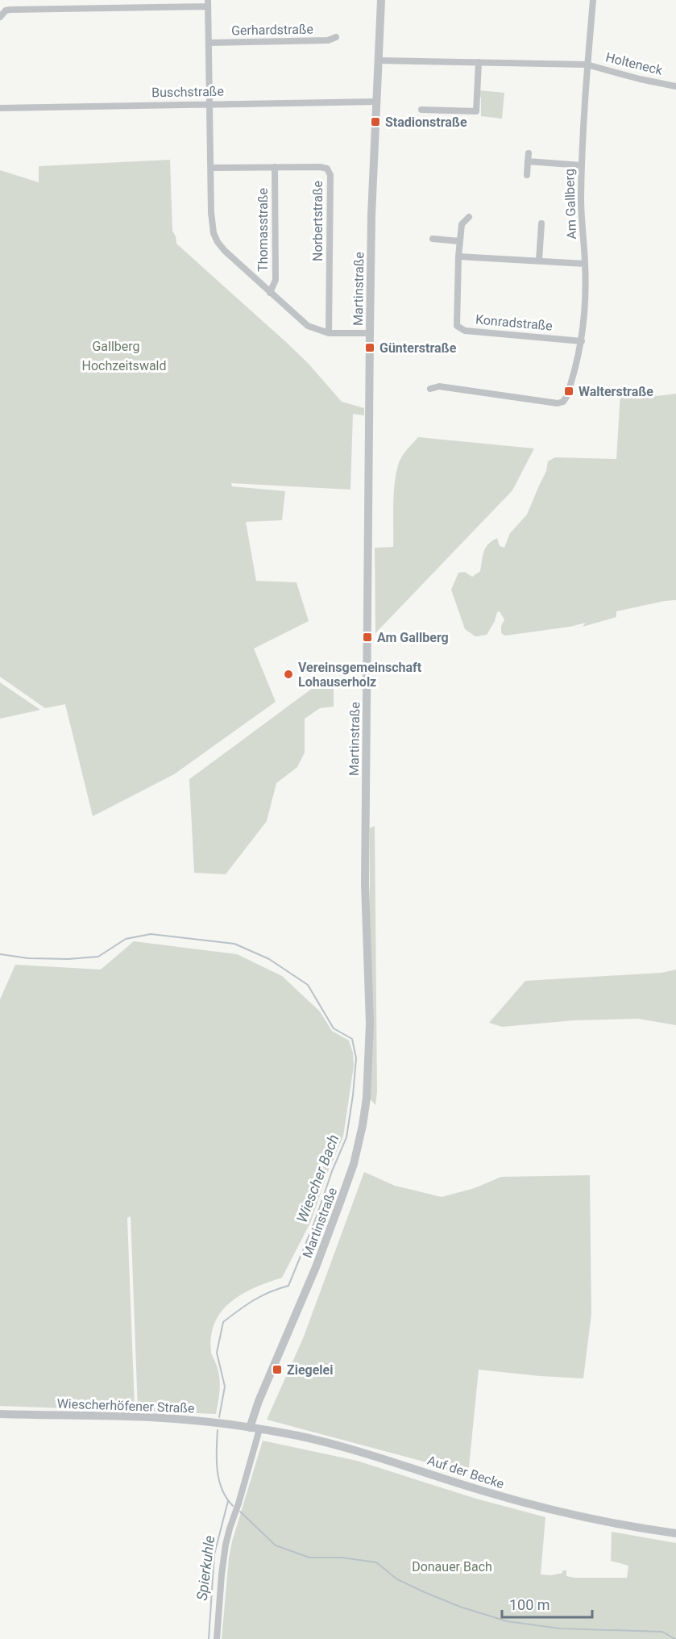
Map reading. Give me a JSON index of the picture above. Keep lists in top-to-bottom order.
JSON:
{
  "streets": {
    "street": [
      "Gerhardstraße",
      "Holteneck",
      "Buschstraße",
      "Am Gallberg",
      "Norbertstraße",
      "Thomasstraße",
      "Martinstraße",
      "Konradstraße",
      "Wiescherhöfener Straße",
      "Auf der Becke"
    ]
  },
  "crossings": [
    ["Holteneck", "Am Gallberg"],
    ["Buschstraße", "Martinstraße"],
    ["Am Gallberg", "Konradstraße"],
    ["Norbertstraße", "Thomasstraße"],
    ["Martinstraße", "Wiescherhöfener Straße"],
    ["Martinstraße", "Auf der Becke"],
    ["Wiescherhöfener Straße", "Auf der Becke"]
  ],
  "water": ["Wiescher Bach", "Spierkuhle"],
  "parks": ["Gallberg", "Hochzeitswald", "Donauer Bach"],
  "places": {
    "transit": [
      "Stadionstraße",
      "Günterstraße",
      "Walterstraße",
      "Am Gallberg",
      "Ziegelei"
    ],
    "other": ["Vereinsgemeinschaft Lohauserholz"]
  },
  "scale_bar": "100 m"
}
